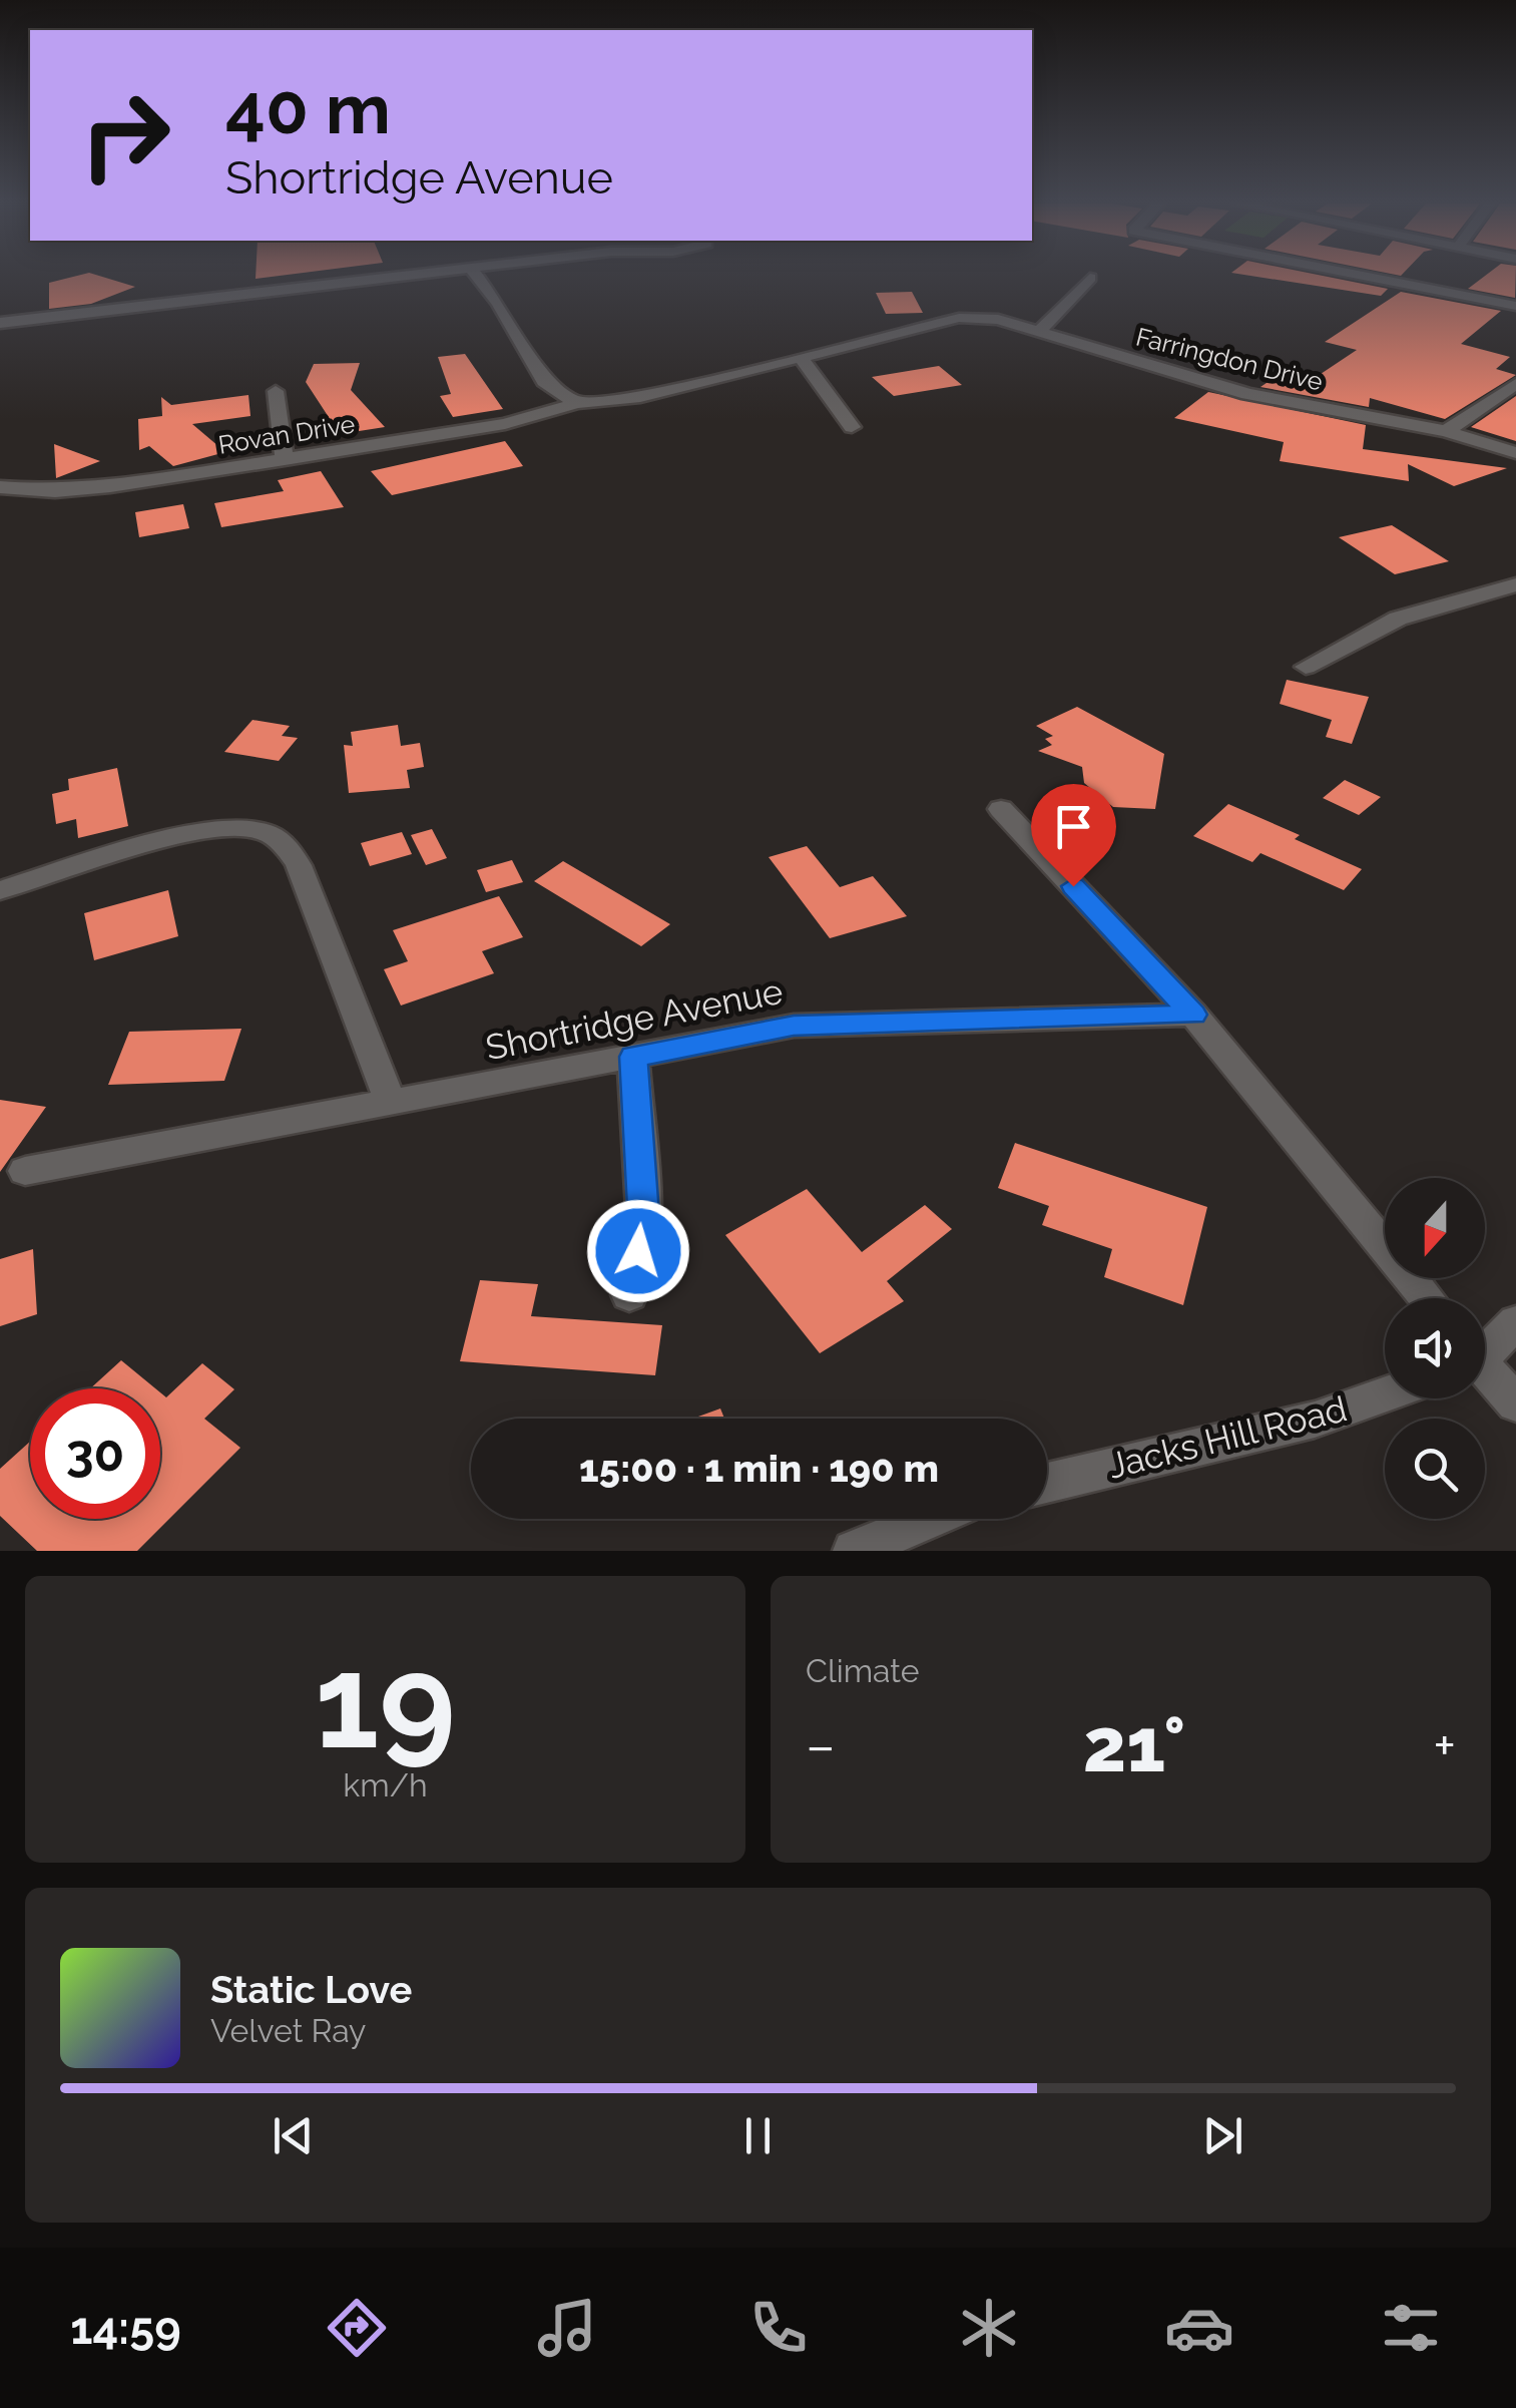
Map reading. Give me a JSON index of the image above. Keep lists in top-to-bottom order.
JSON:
{
  "streets": {
    "street": [
      "Farringdon Drive",
      "Rovan Drive",
      "Shortridge Avenue",
      "Jacks Hill Road"
    ]
  },
  "crossings": [
    ["Farringdon Drive", "Rovan Drive"]
  ],
  "north": "bottom",
  "page": {
    "turn": ["40 m", "Shortridge Avenue"],
    "limit": "30",
    "trip": "15:00 · 1 min · 190 m",
    "tile": [
      ["19", "km/h"],
      "Climate"
    ],
    "heat": ["−", "21°", "+"],
    "song": ["Static Love", "Velvet Ray"],
    "tabs": "14:59"
  }
}
